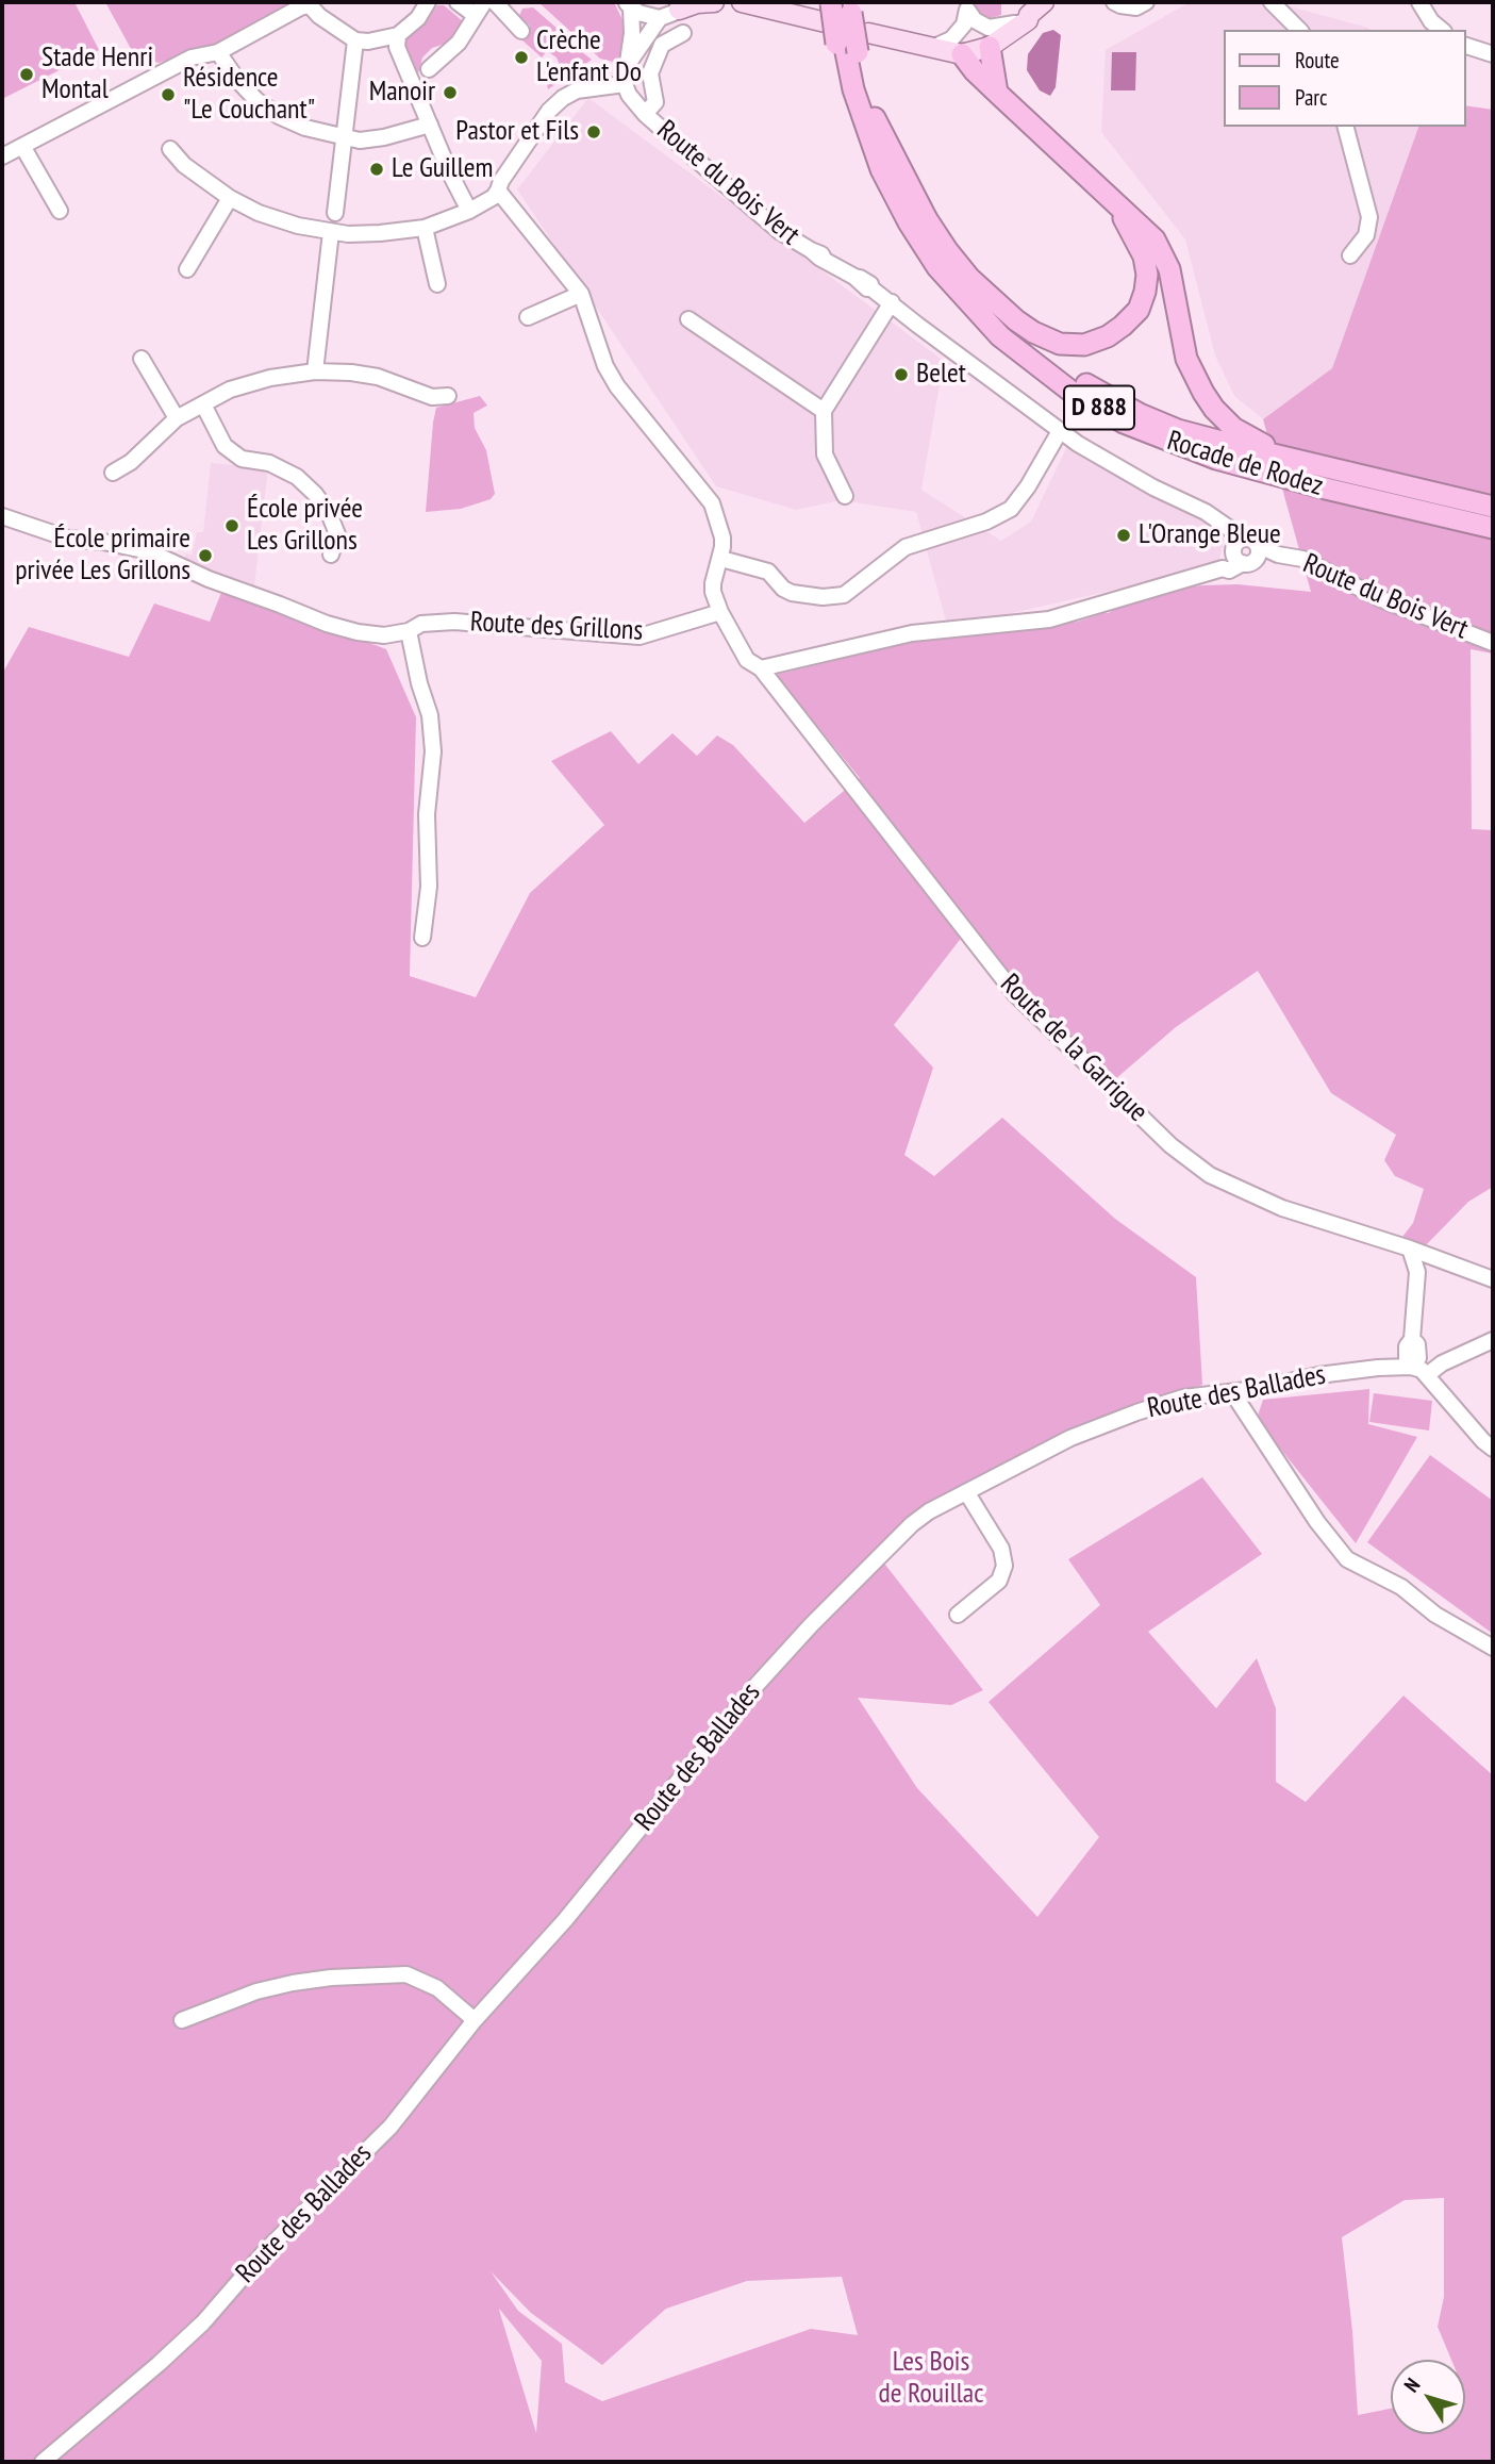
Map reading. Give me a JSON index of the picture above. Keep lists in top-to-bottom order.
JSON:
{
  "streets": {
    "highway": ["D 888", "Rocade de Rodez"],
    "street": [
      "Route du Bois Vert",
      "Route des Grillons",
      "Route de la Garrigue",
      "Route des Ballades"
    ]
  },
  "parks": ["Les Bois de Rouillac"],
  "places": [
    "Crèche L'enfant Do",
    "Stade Henri Montal",
    "Manoir",
    "Résidence \"Le Couchant\"",
    "Pastor et Fils",
    "Le Guillem",
    "Belet",
    "École privée Les Grillons",
    "L'Orange Bleue",
    "École primaire privée Les Grillons"
  ],
  "legend": ["Route", "Parc"],
  "north": "top left"
}
